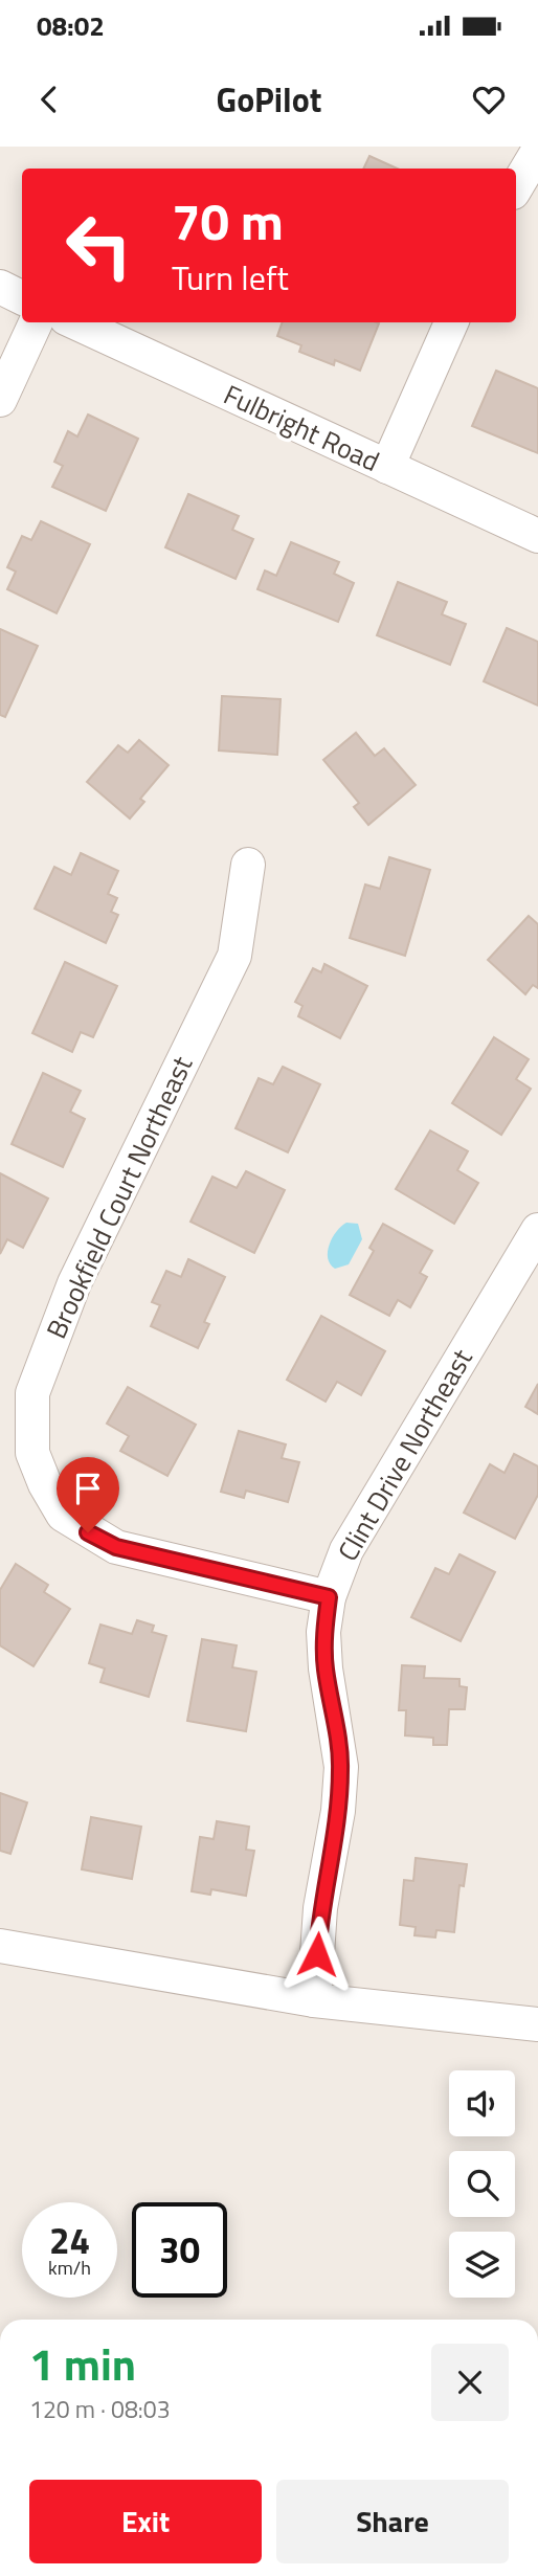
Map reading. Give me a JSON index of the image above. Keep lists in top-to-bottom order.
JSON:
{
  "streets": {
    "street": ["Fulbright Road", "Brookfield Court Northeast", "Clint Drive Northeast"]
  },
  "crossings": [
    ["Brookfield Court Northeast", "Clint Drive Northeast"]
  ],
  "page": {
    "status": "08:02",
    "header": "GoPilot",
    "turn": ["70 m", "Turn left"],
    "speed": "24 km/h",
    "limit": "30",
    "heading": ["1 min", "120 m · 08:03"],
    "buttons": ["Exit", "Share"]
  }
}
